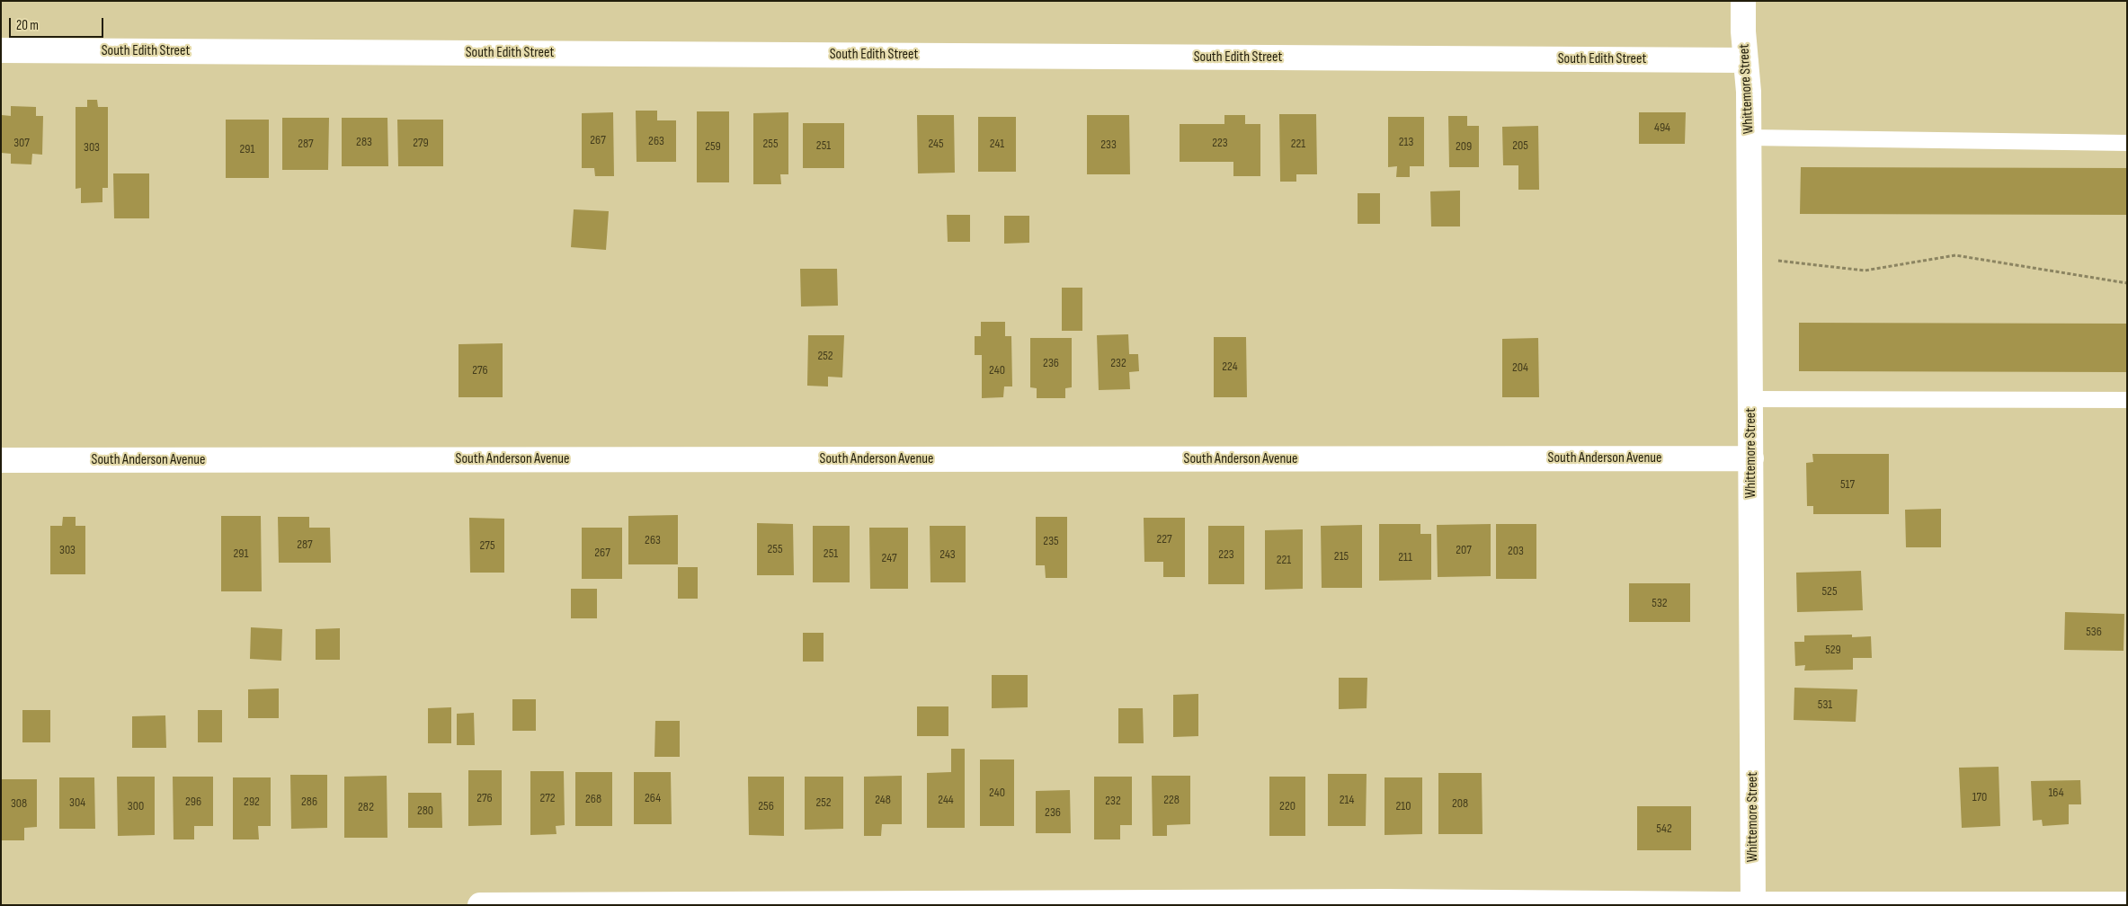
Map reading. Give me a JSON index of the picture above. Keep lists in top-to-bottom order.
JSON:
{
  "streets": {
    "street": ["South Edith Street", "Whittemore Street", "South Anderson Avenue"]
  },
  "crossings": [
    ["South Edith Street", "Whittemore Street"],
    ["Whittemore Street", "South Anderson Avenue"]
  ],
  "house_numbers": [
    "494",
    "267",
    "263",
    "283",
    "213",
    "307",
    "279",
    "223",
    "287",
    "255",
    "245",
    "241",
    "221",
    "233",
    "251",
    "205",
    "259",
    "209",
    "303",
    "291",
    "252",
    "236",
    "232",
    "224",
    "204",
    "276",
    "240",
    "517",
    "227",
    "263",
    "235",
    "287",
    "275",
    "255",
    "303",
    "207",
    "203",
    "267",
    "291",
    "251",
    "243",
    "223",
    "215",
    "211",
    "247",
    "221",
    "525",
    "532",
    "536",
    "529",
    "531",
    "240",
    "164",
    "170",
    "276",
    "272",
    "264",
    "268",
    "248",
    "244",
    "228",
    "214",
    "232",
    "296",
    "292",
    "286",
    "304",
    "252",
    "308",
    "208",
    "300",
    "256",
    "220",
    "210",
    "282",
    "280",
    "236",
    "542"
  ],
  "scale_bar": "20 m"
}
